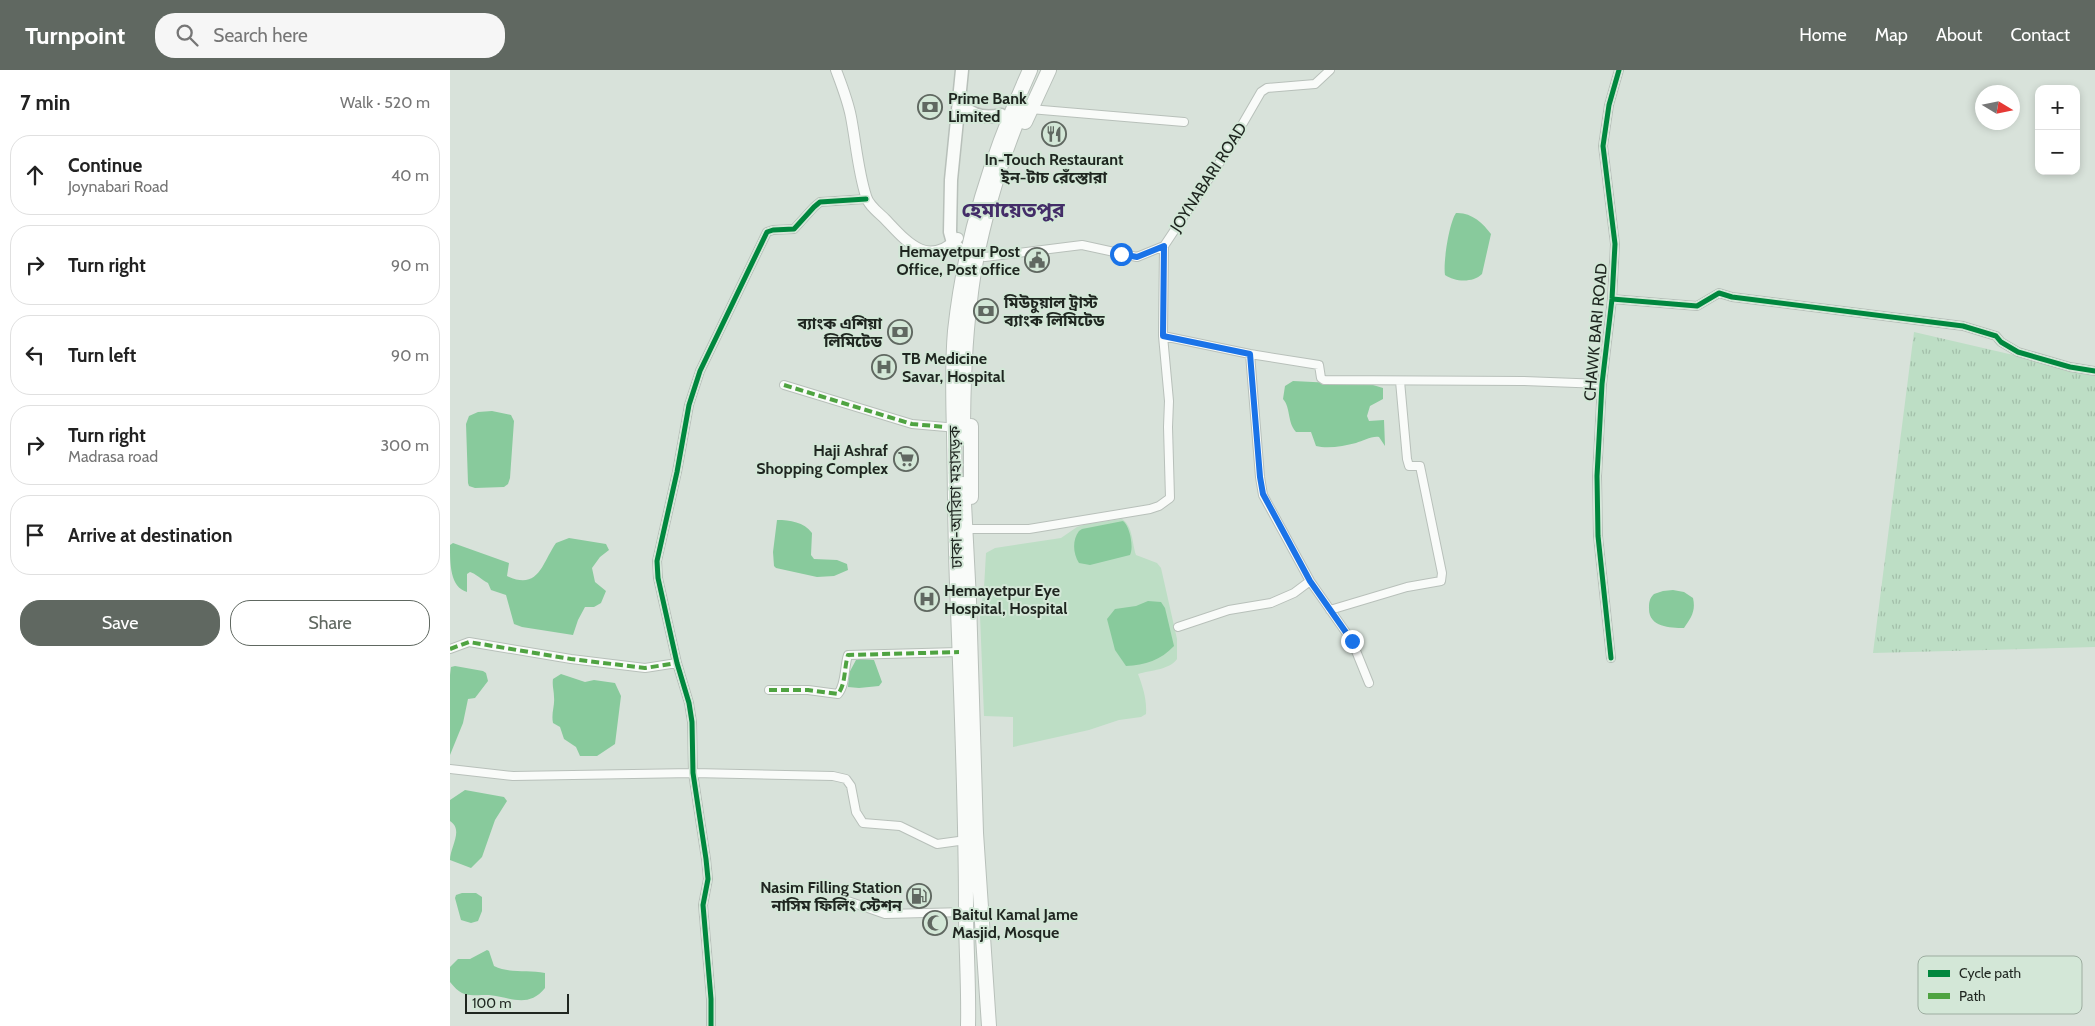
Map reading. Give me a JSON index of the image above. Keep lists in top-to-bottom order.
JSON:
{
  "streets": {
    "highway": ["ঢাকা-আরিচা মহাসড়ক"],
    "street": ["JOYNABARI ROAD", "CHAWK BARI ROAD"]
  },
  "districts": ["হেমায়েতপুর"],
  "places": {
    "bank": ["Prime Bank Limited", "মিউচুয়াল ট্রাস্ট ব্যাংক লিমিটেড", "ব্যাংক এশিয়া লিমিটেড"],
    "restaurant": ["In-Touch Restaurant ইন-টাচ রেঁস্তোরা"],
    "public building": ["Hemayetpur Post Office, Post office"],
    "hospital": ["TB Medicine Savar, Hospital", "Hemayetpur Eye Hospital, Hospital"],
    "supermarket": ["Haji Ashraf Shopping Complex"],
    "fuel station": ["Nasim Filling Station নাসিম ফিলিং স্টেশন"],
    "mosque": ["Baitul Kamal Jame Masjid, Mosque"]
  },
  "legend": ["Cycle path", "Path"],
  "scale_bar": "100 m",
  "north": "right",
  "page": {
    "header": "Turnpoint",
    "search": "Search here",
    "nav": [
      "Home",
      "Map",
      "About",
      "Contact"
    ],
    "heading": ["7 min", "Walk · 520 m"],
    "map_buttons": ["+", "−"],
    "list": [
      ["Continue", "Joynabari Road", "40 m"],
      ["Turn right", "90 m"],
      ["Turn left", "90 m"],
      ["Turn right", "Madrasa road", "300 m"],
      "Arrive at destination"
    ],
    "buttons": ["Save", "Share"],
    "scale": "100 m"
  }
}
